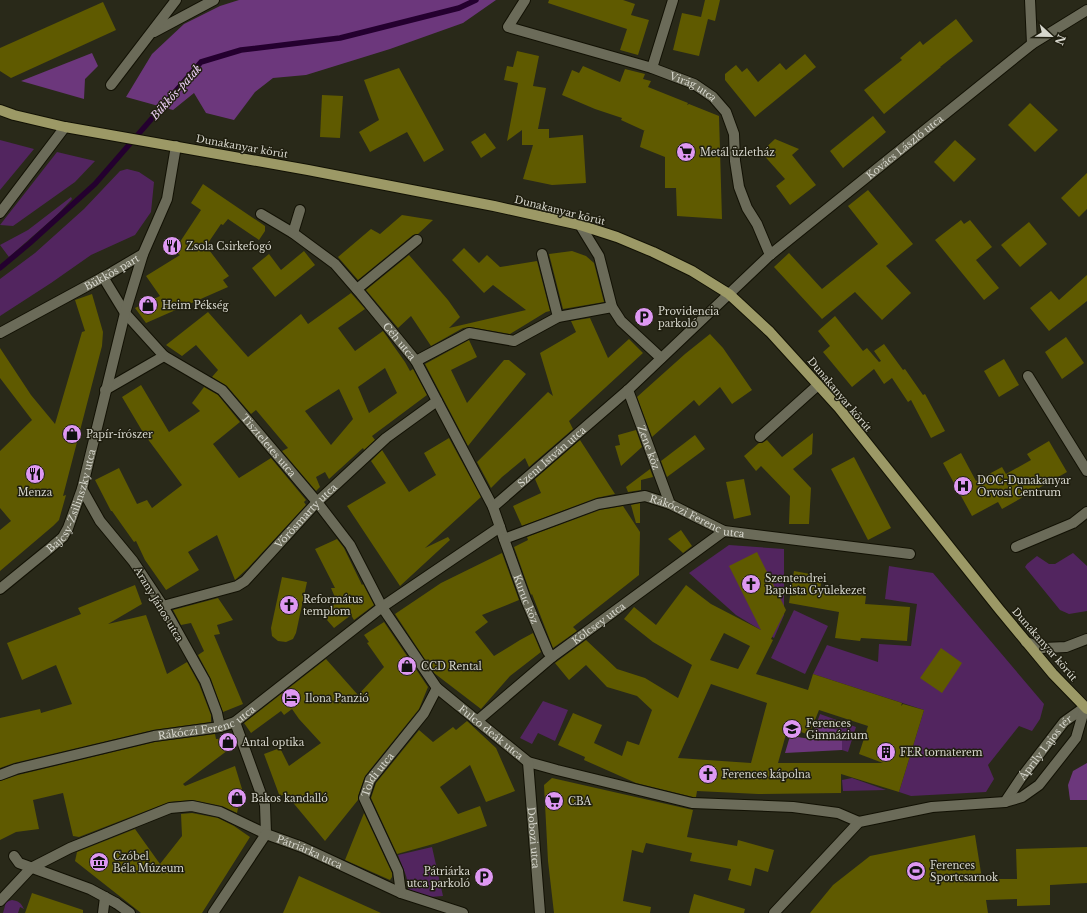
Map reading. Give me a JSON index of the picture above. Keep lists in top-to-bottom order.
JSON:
{
  "streets": {
    "main road": ["Dunakanyar körút"],
    "street": [
      "Virág utca",
      "Kovács László utca",
      "Bükkös part",
      "Céh utca",
      "Tiszteletes utca",
      "Zene köz",
      "Szent István utca",
      "Bajcsy-Zsilinszky utca",
      "Rákóczi Ferenc utca",
      "Vörösmarty utca",
      "Kuruc köz",
      "Arany János utca",
      "Kölcsey utca",
      "Fulco deák utca",
      "Áprily Lajos tér",
      "Toldi utca",
      "Dobozi utca",
      "Pátriárka utca"
    ]
  },
  "crossings": [
    ["Virág utca", "Kovács László utca"],
    ["Dunakanyar körút", "Kovács László utca"],
    ["Dunakanyar körút", "Bükkös part"],
    ["Dunakanyar körút", "Szent István utca"],
    ["Dunakanyar körút", "Áprily Lajos tér"],
    ["Kovács László utca", "Szent István utca"],
    ["Bükkös part", "Tiszteletes utca"],
    ["Bükkös part", "Bajcsy-Zsilinszky utca"],
    ["Céh utca", "Szent István utca"],
    ["Céh utca", "Vörösmarty utca"],
    ["Tiszteletes utca", "Bajcsy-Zsilinszky utca"],
    ["Tiszteletes utca", "Rákóczi Ferenc utca"],
    ["Tiszteletes utca", "Vörösmarty utca"],
    ["Tiszteletes utca", "Fulco deák utca"],
    ["Zene köz", "Szent István utca"],
    ["Zene köz", "Rákóczi Ferenc utca"],
    ["Bajcsy-Zsilinszky utca", "Arany János utca"],
    ["Rákóczi Ferenc utca", "Kuruc köz"],
    ["Rákóczi Ferenc utca", "Arany János utca"],
    ["Rákóczi Ferenc utca", "Kölcsey utca"],
    ["Rákóczi Ferenc utca", "Fulco deák utca"],
    ["Rákóczi Ferenc utca", "Pátriárka utca"],
    ["Vörösmarty utca", "Arany János utca"],
    ["Kuruc köz", "Kölcsey utca"],
    ["Kölcsey utca", "Fulco deák utca"],
    ["Fulco deák utca", "Áprily Lajos tér"],
    ["Fulco deák utca", "Toldi utca"],
    ["Fulco deák utca", "Dobozi utca"],
    ["Toldi utca", "Pátriárka utca"]
  ],
  "water": ["Bükkös-patak"],
  "places": {
    "supermarket": ["Metál üzletház", "CBA"],
    "restaurant": ["Zsola Csirkefogó", "Menza"],
    "shop": [
      "Heim Pékség",
      "Papír-írószer",
      "CCD Rental",
      "Antal optika",
      "Bakos kandalló"
    ],
    "parking": ["Providencia parkoló", "Pátriárka utca parkoló"],
    "hospital": ["DOC-Dunakanyar Orvosi Centrum"],
    "church": ["Szentendrei Baptista Gyülekezet", "Református templom", "Ferences kápolna"],
    "hotel": ["Ilona Panzió"],
    "school or university": ["Ferences Gimnázium"],
    "building": ["FER tornaterem"],
    "museum": ["Czóbel Béla Múzeum"],
    "sports": ["Ferences Sportcsarnok"]
  },
  "north": "right"
}
